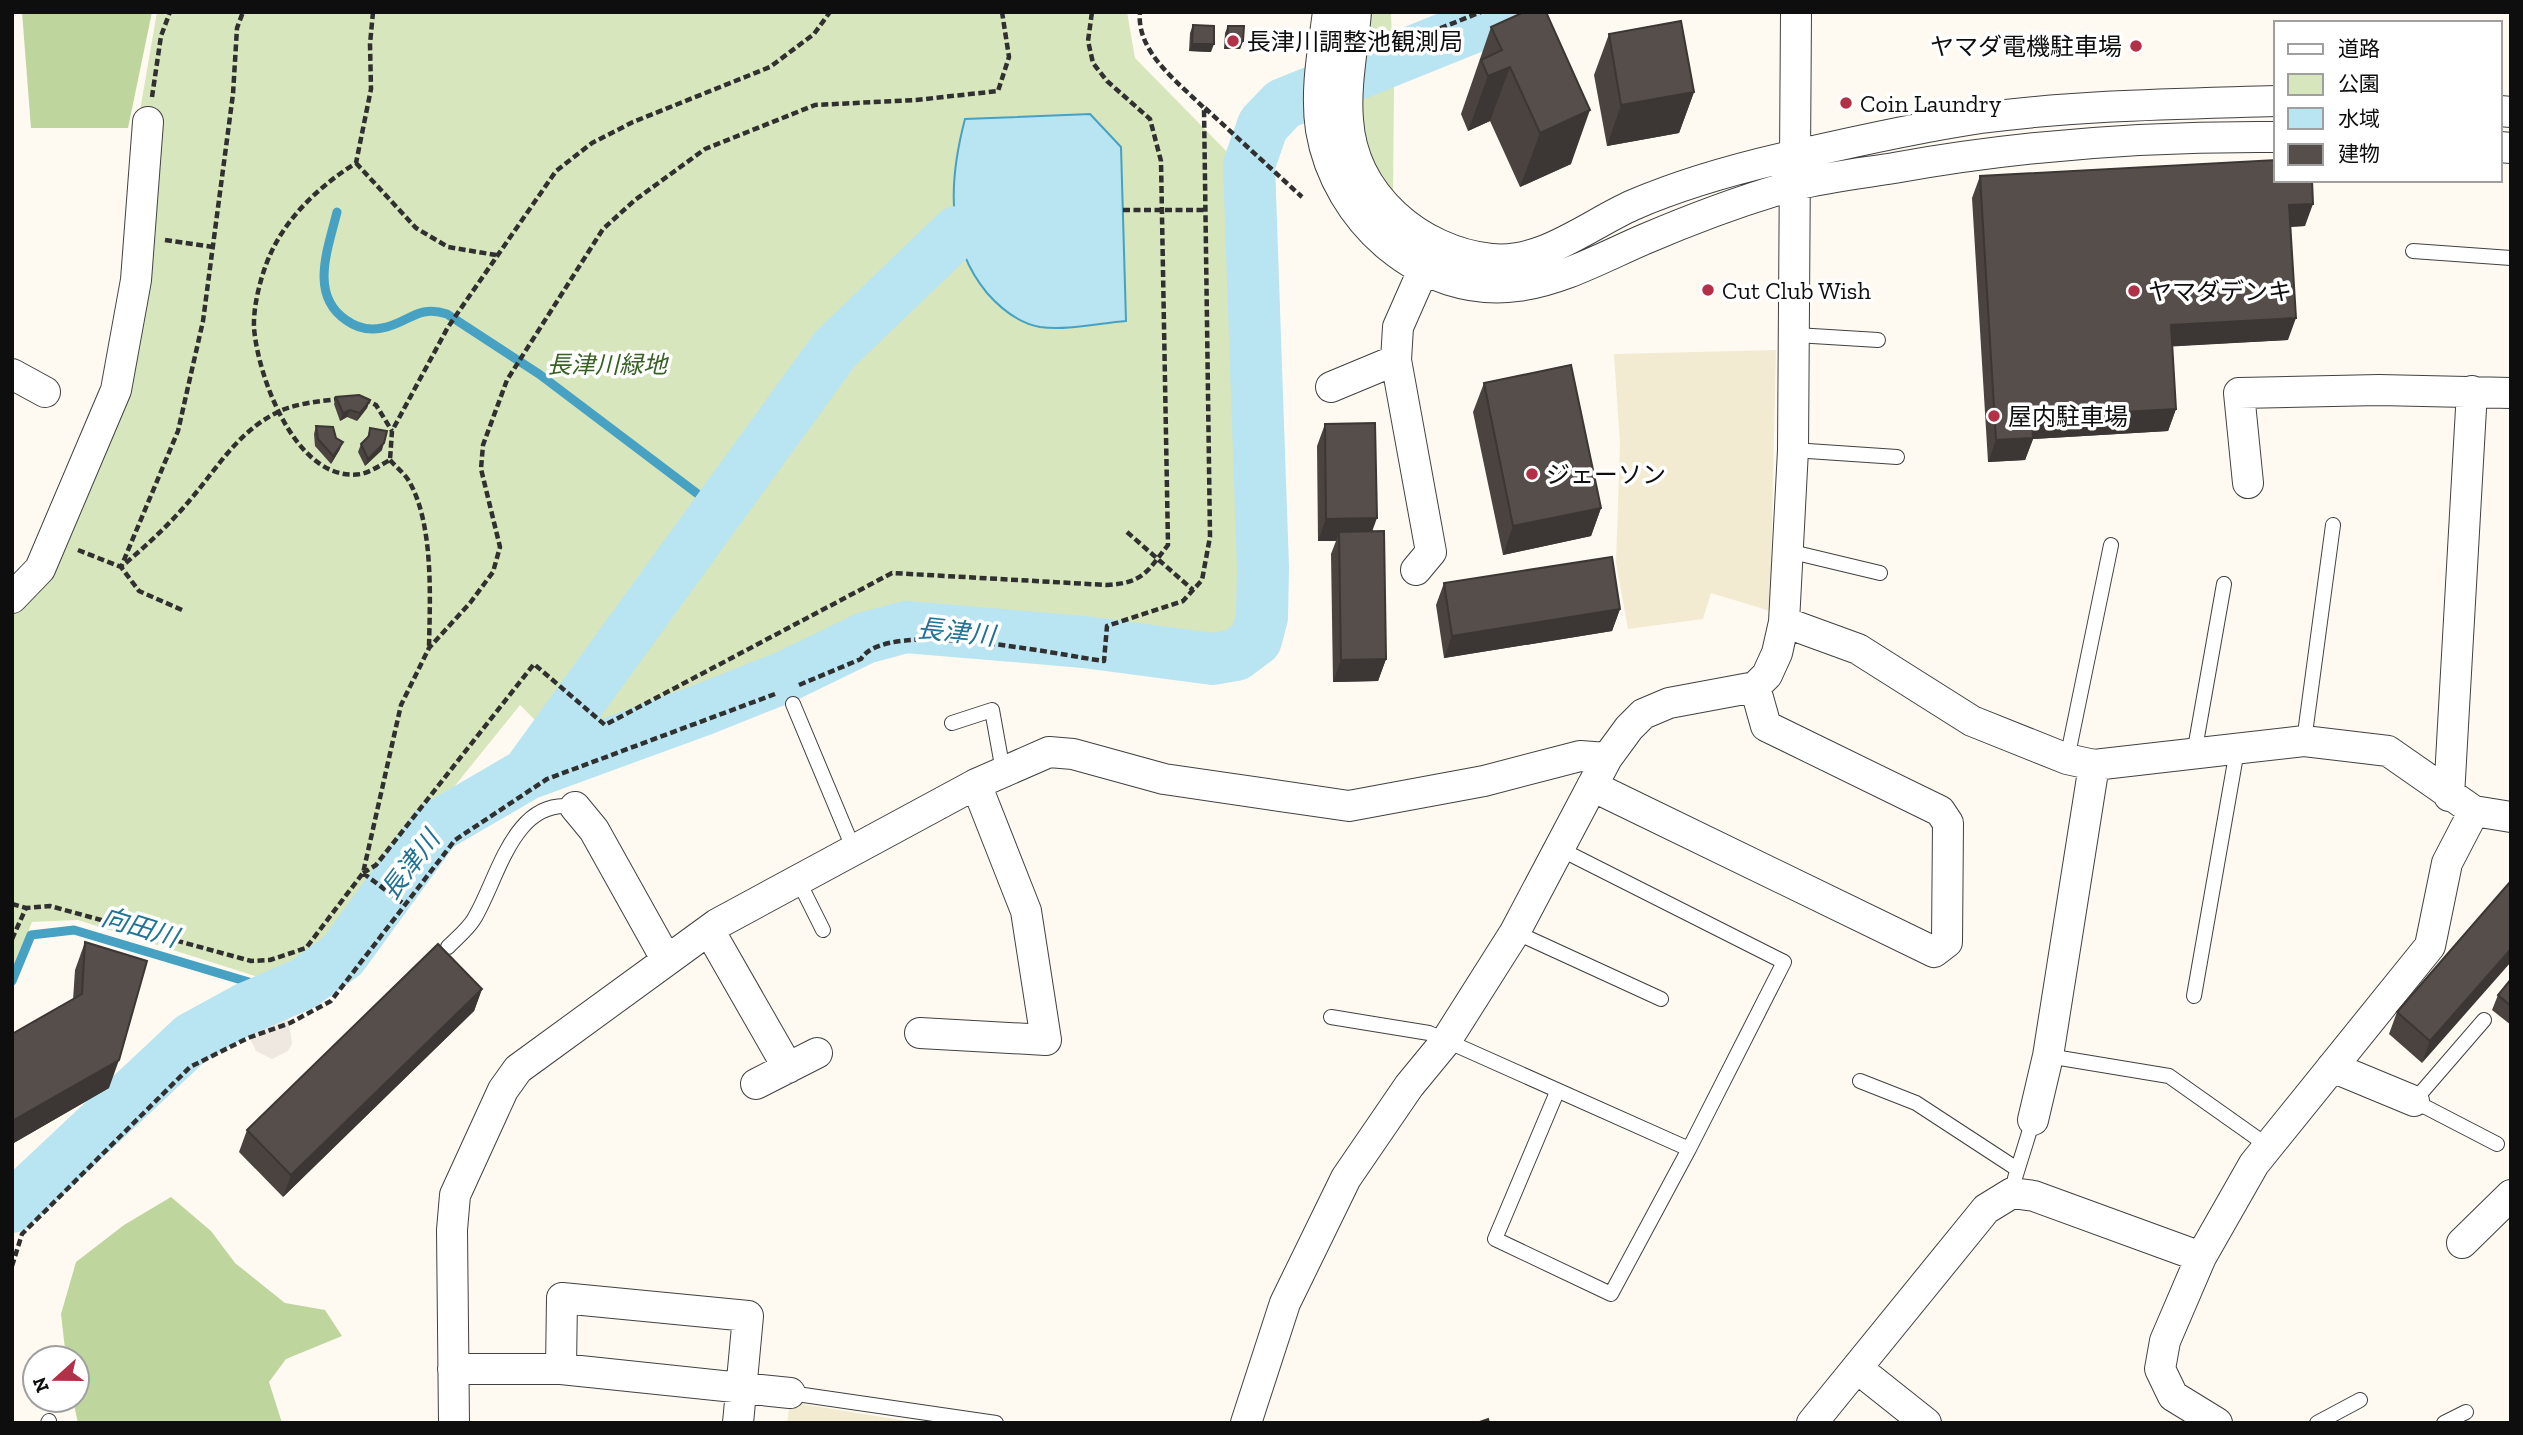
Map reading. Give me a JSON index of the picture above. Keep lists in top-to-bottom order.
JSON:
{
  "water": ["長津川", "向田川"],
  "parks": ["長津川緑地"],
  "places": [
    "長津川調整池観測局",
    "ヤマダ電機駐車場",
    "Coin Laundry",
    "Cut Club Wish",
    "ヤマダデンキ",
    "屋内駐車場",
    "ジェーソン"
  ],
  "legend": [
    "道路",
    "公園",
    "水域",
    "建物"
  ],
  "north": "left"
}
